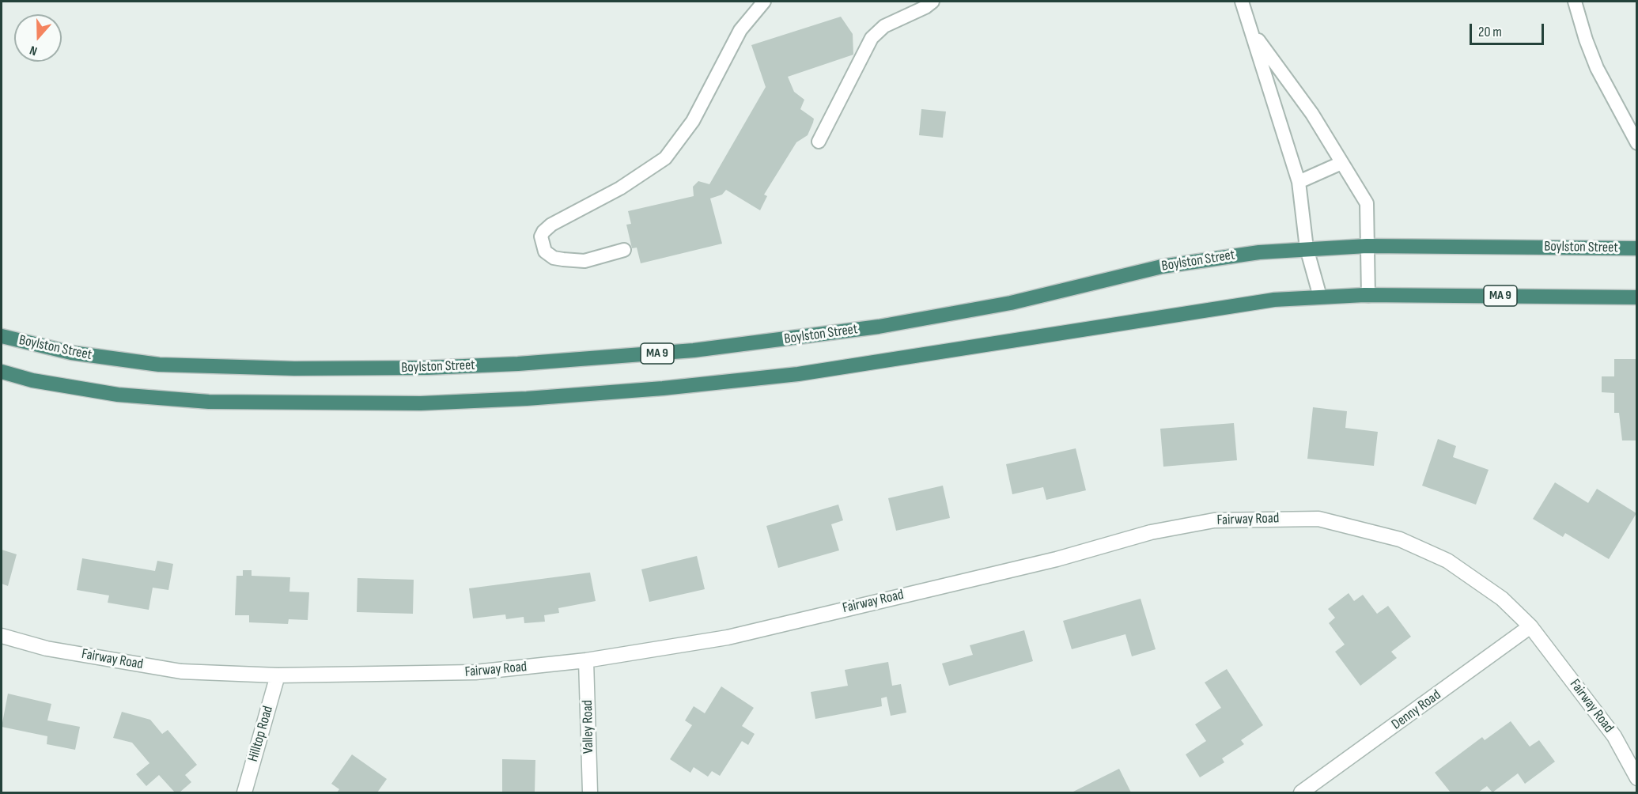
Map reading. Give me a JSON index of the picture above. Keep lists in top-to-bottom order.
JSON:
{
  "streets": {
    "highway": ["Boylston Street", "MA 9"],
    "street": [
      "Fairway Road",
      "Denny Road",
      "Valley Road",
      "Hilltop Road"
    ]
  },
  "crossings": [
    ["Fairway Road", "Denny Road"],
    ["Fairway Road", "Valley Road"],
    ["Fairway Road", "Hilltop Road"]
  ],
  "scale_bar": "20 m",
  "north": "bottom"
}
